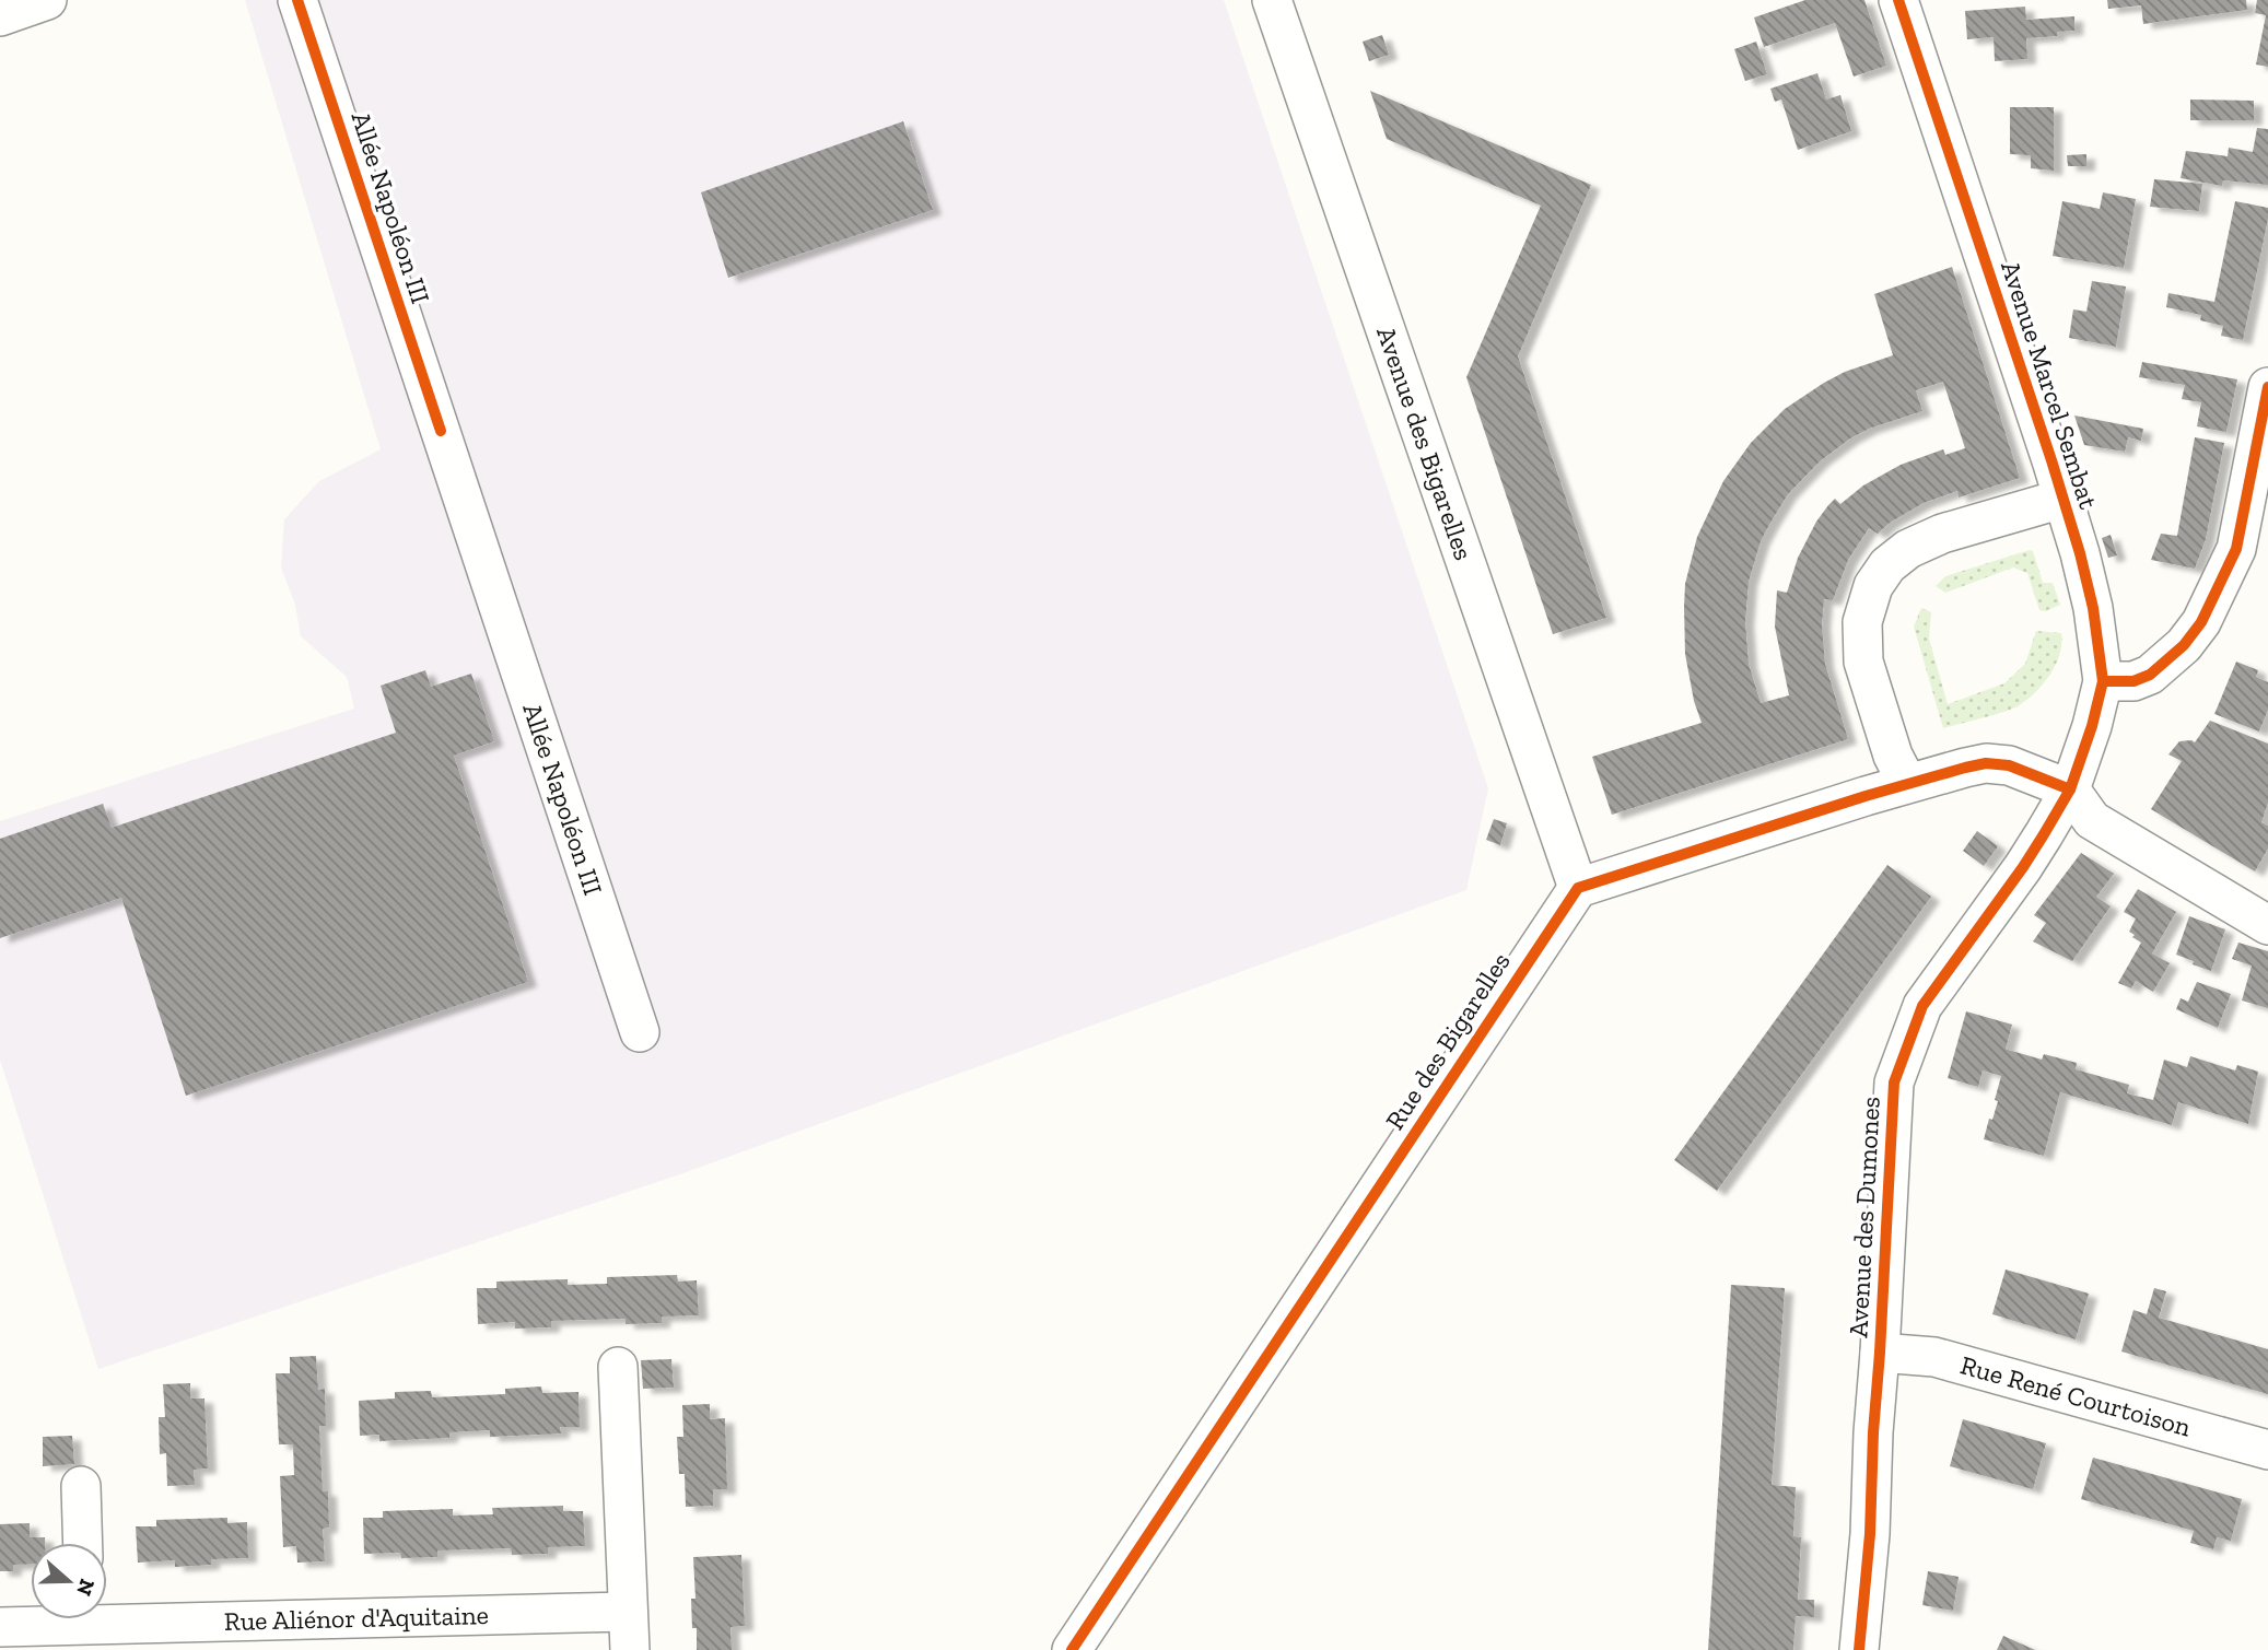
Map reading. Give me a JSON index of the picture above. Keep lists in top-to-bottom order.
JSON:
{
  "streets": {
    "street": [
      "Allée Napoléon III",
      "Avenue Marcel Sembat",
      "Avenue des Bigarelles",
      "Rue des Bigarelles",
      "Avenue des Dumones",
      "Rue René Courtoison",
      "Rue Aliénor d'Aquitaine"
    ]
  },
  "crossings": [
    ["Avenue Marcel Sembat", "Avenue des Dumones"],
    ["Avenue des Bigarelles", "Rue des Bigarelles"],
    ["Avenue des Dumones", "Rue René Courtoison"]
  ],
  "north": "right"
}
